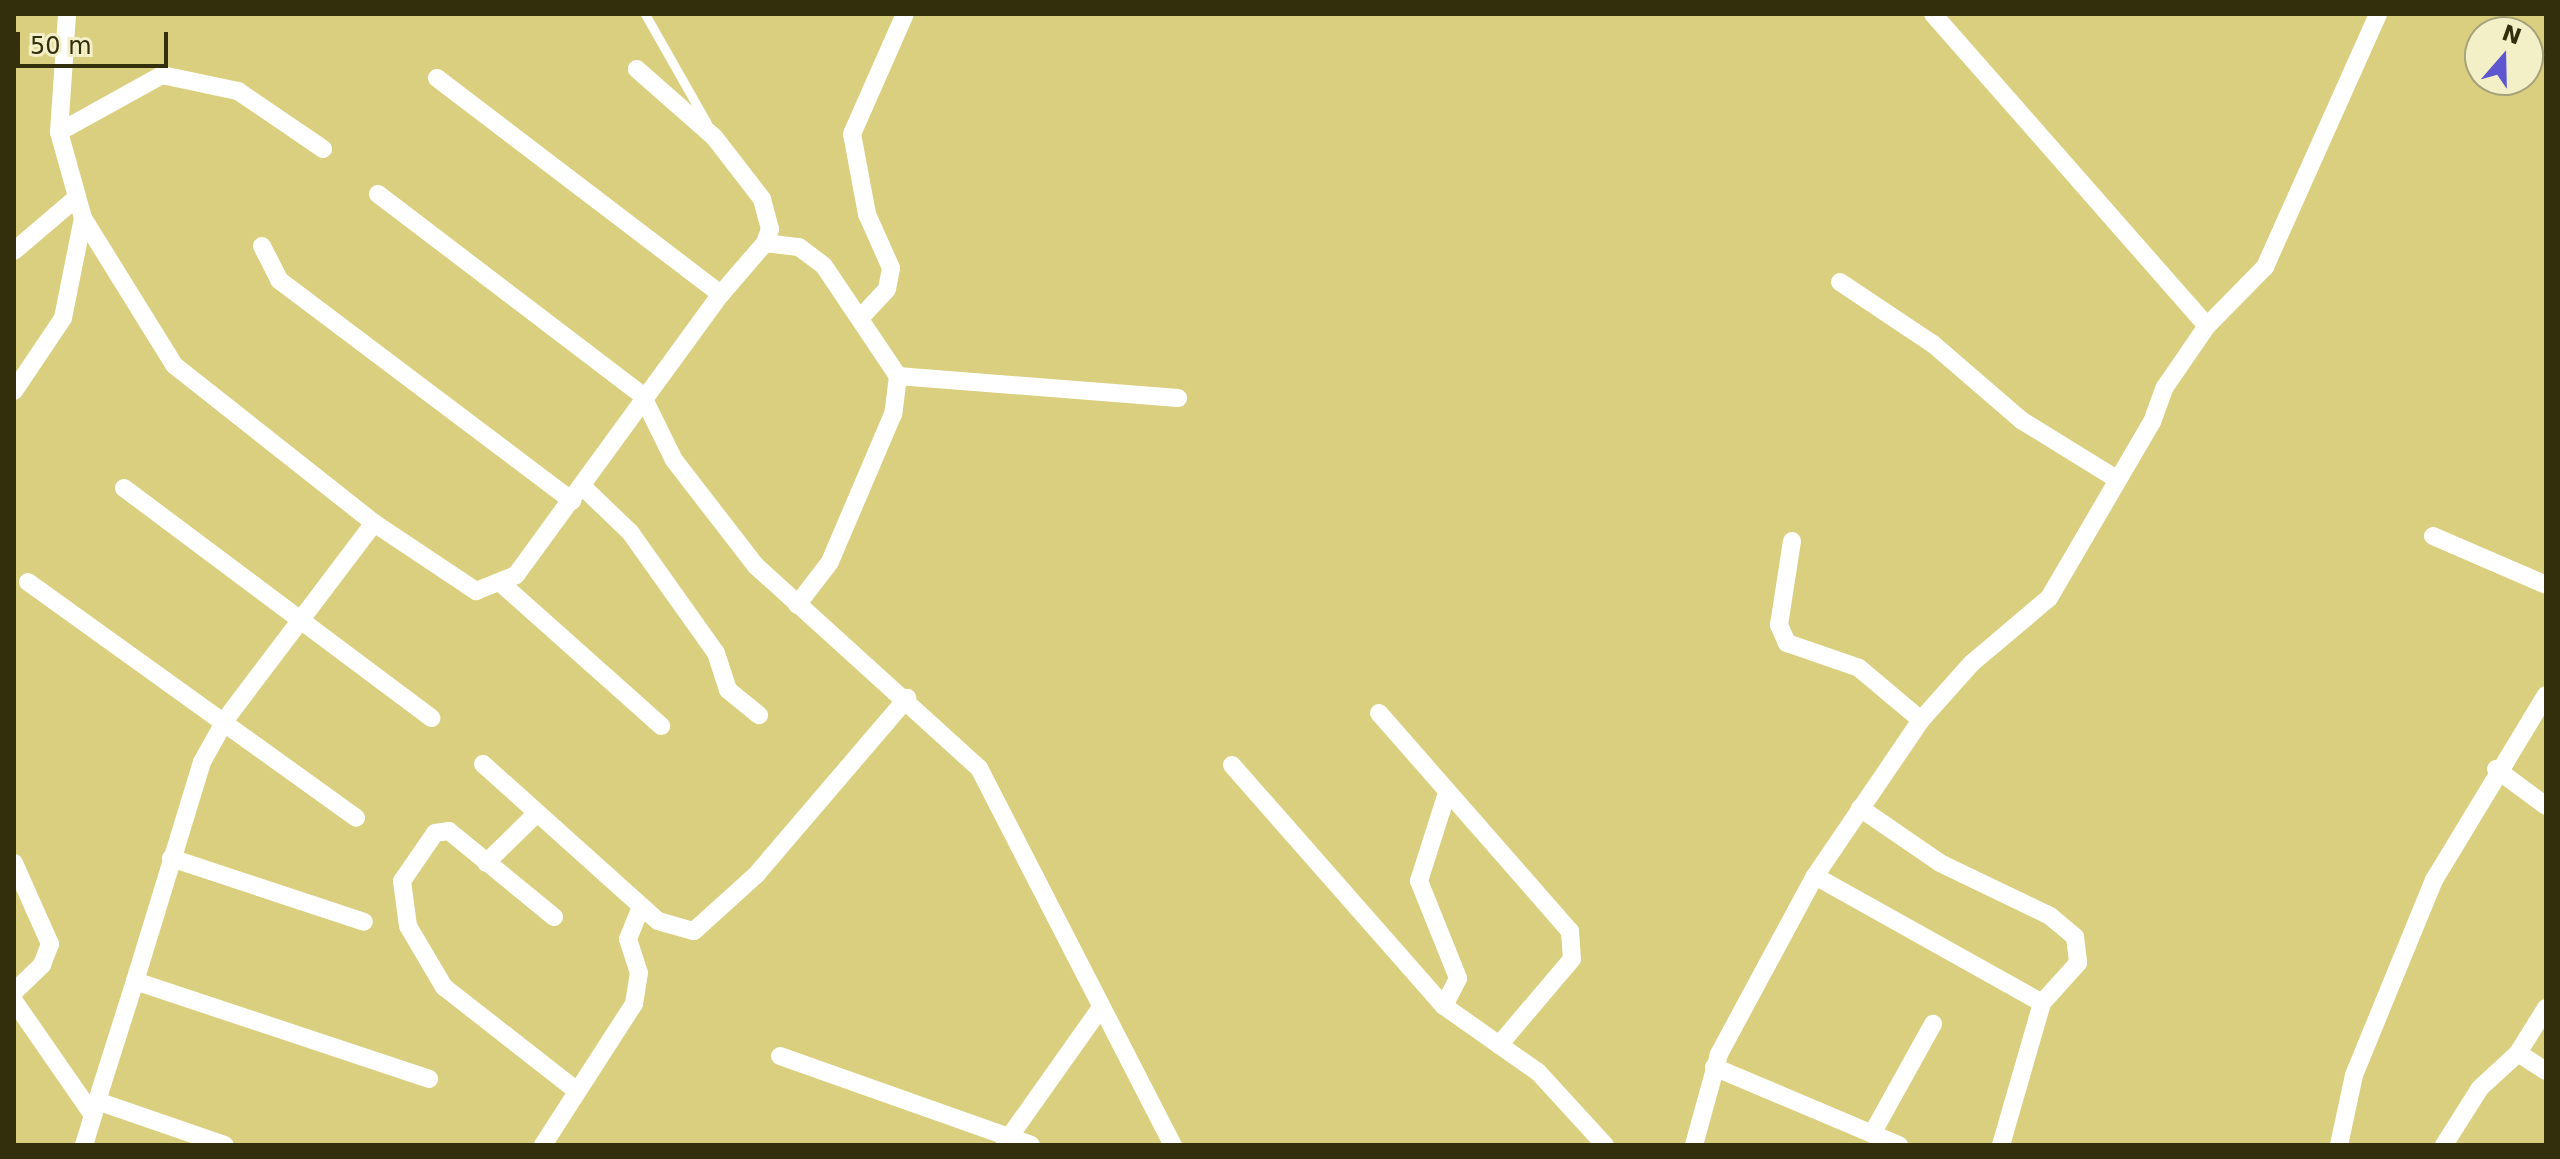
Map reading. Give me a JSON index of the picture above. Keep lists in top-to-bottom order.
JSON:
{
  "scale_bar": "50 m",
  "north": "top"
}
